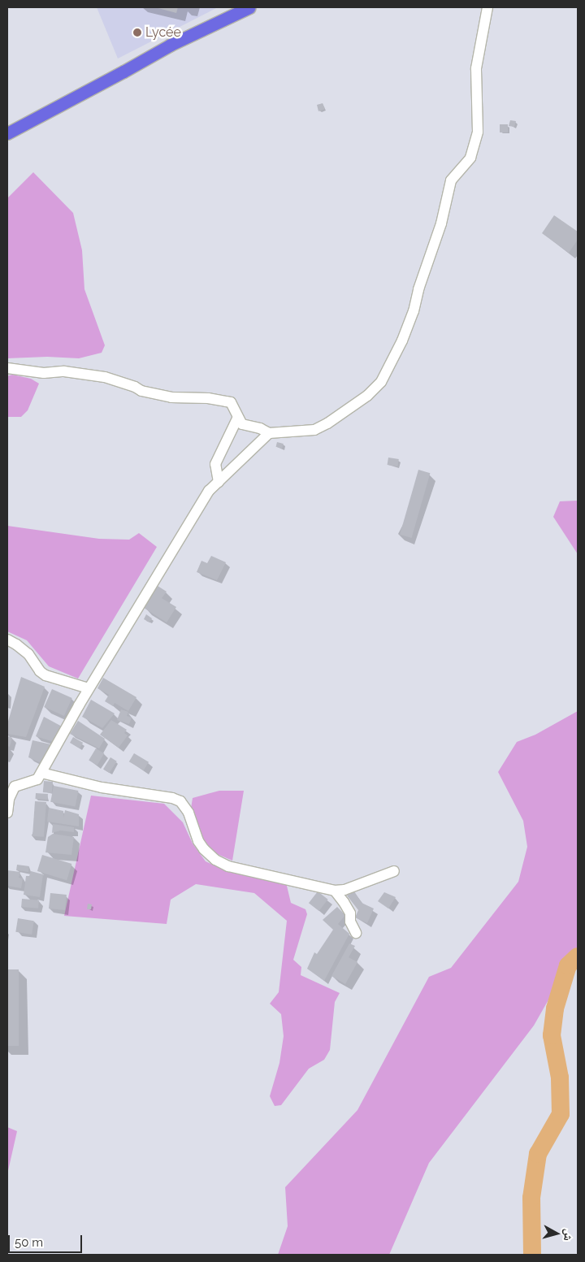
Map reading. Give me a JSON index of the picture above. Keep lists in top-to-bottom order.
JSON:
{
  "places": ["Lycée"],
  "scale_bar": "50 m",
  "north": "right"
}
